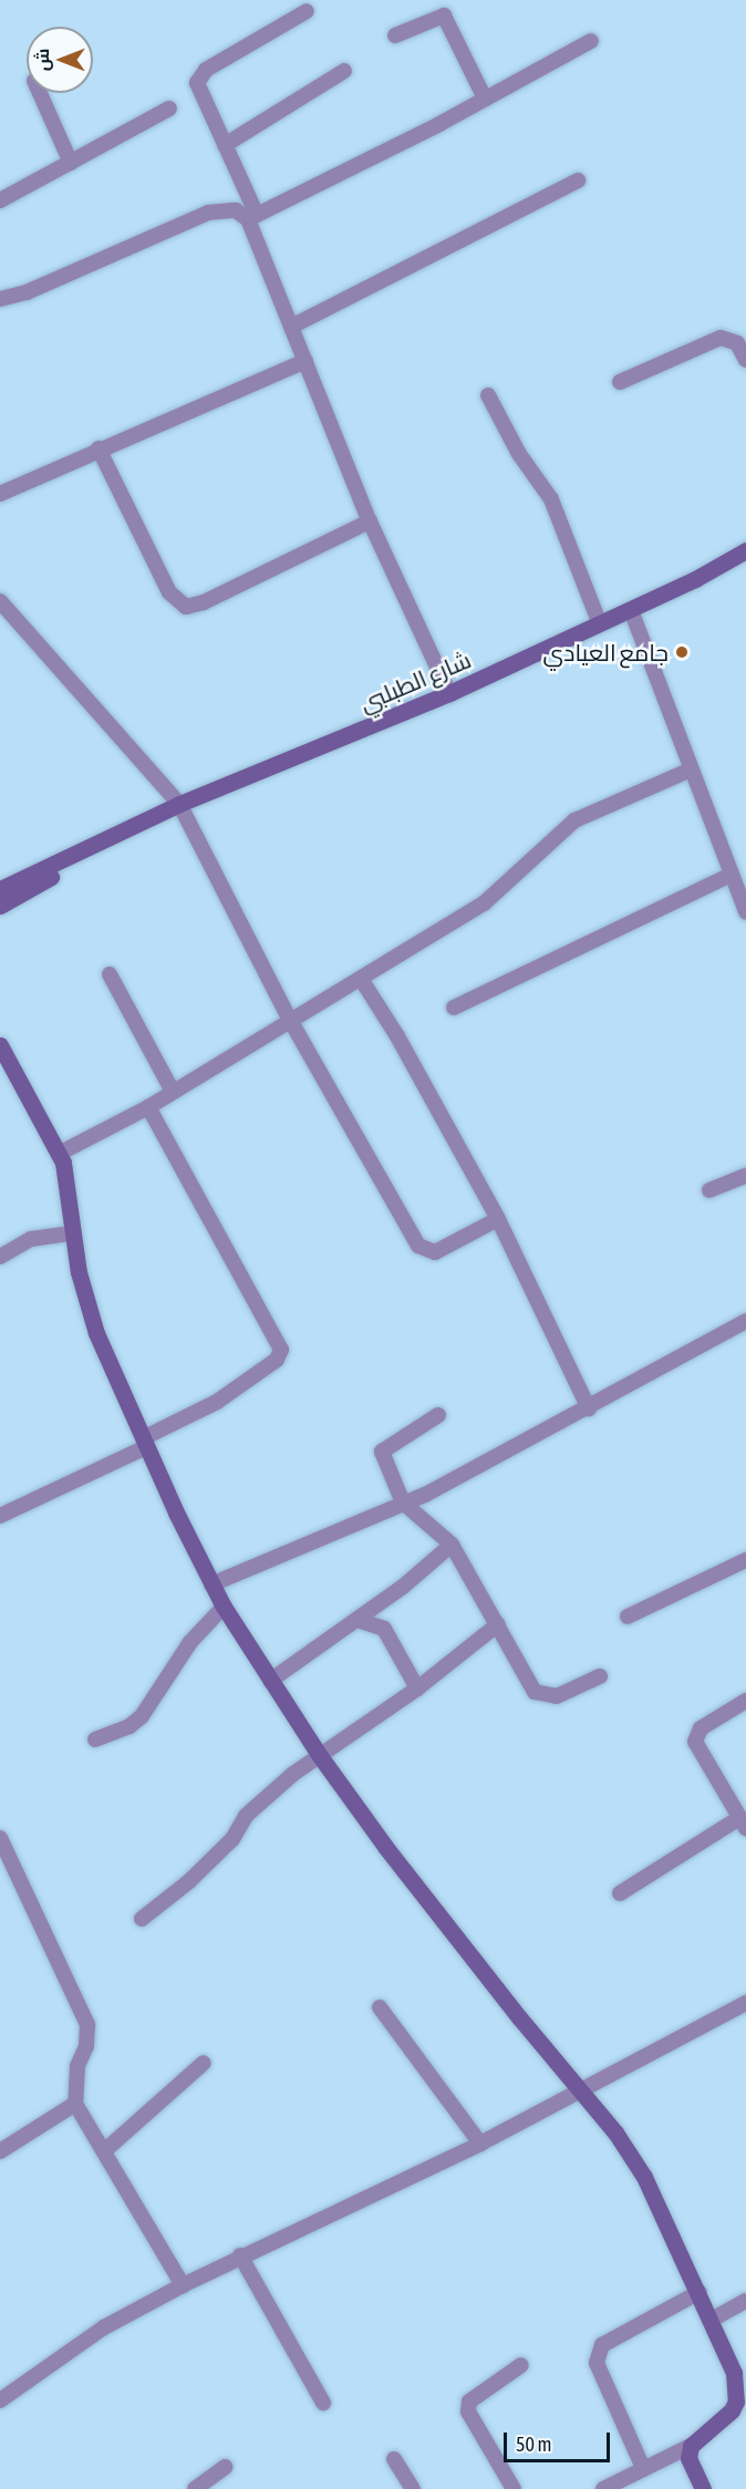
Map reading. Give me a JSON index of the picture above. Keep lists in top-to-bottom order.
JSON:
{
  "streets": {
    "street": ["شارع الطبلبي"]
  },
  "places": ["جامع العيادي"],
  "scale_bar": "50 m",
  "north": "left"
}
